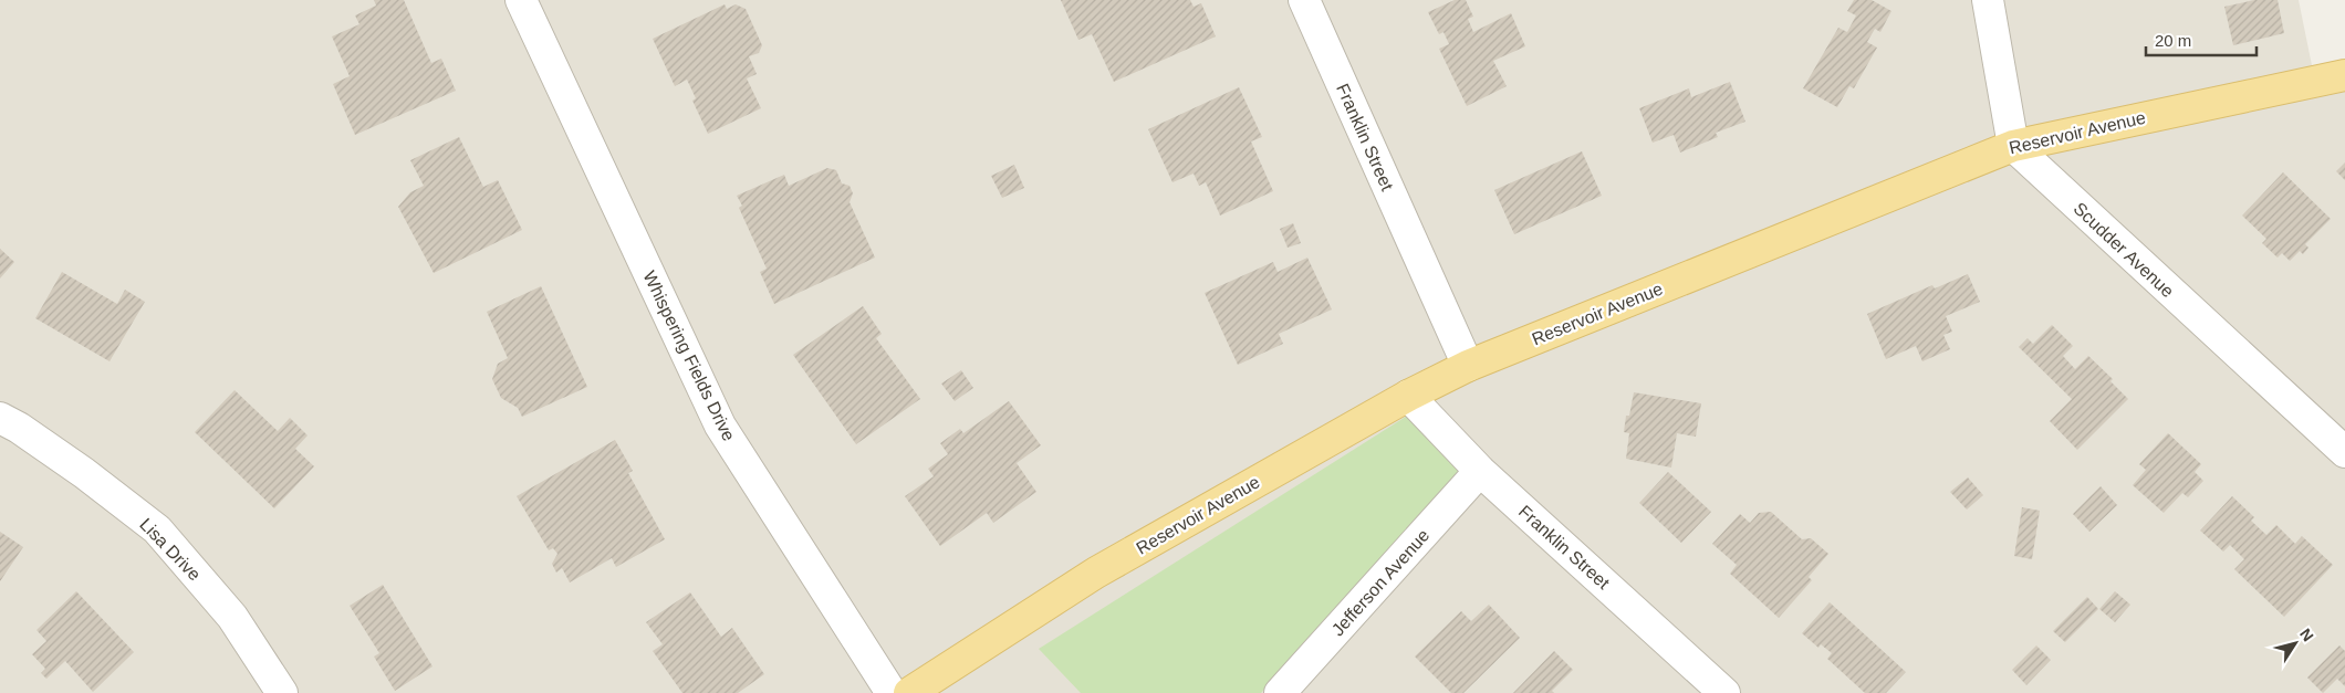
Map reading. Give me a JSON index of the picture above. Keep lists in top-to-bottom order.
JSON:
{
  "streets": {
    "main road": ["Reservoir Avenue"],
    "street": [
      "Franklin Street",
      "Scudder Avenue",
      "Whispering Fields Drive",
      "Lisa Drive",
      "Jefferson Avenue"
    ]
  },
  "crossings": [
    ["Reservoir Avenue", "Franklin Street"],
    ["Reservoir Avenue", "Scudder Avenue"],
    ["Franklin Street", "Jefferson Avenue"]
  ],
  "scale_bar": "20 m",
  "north": "top right"
}
